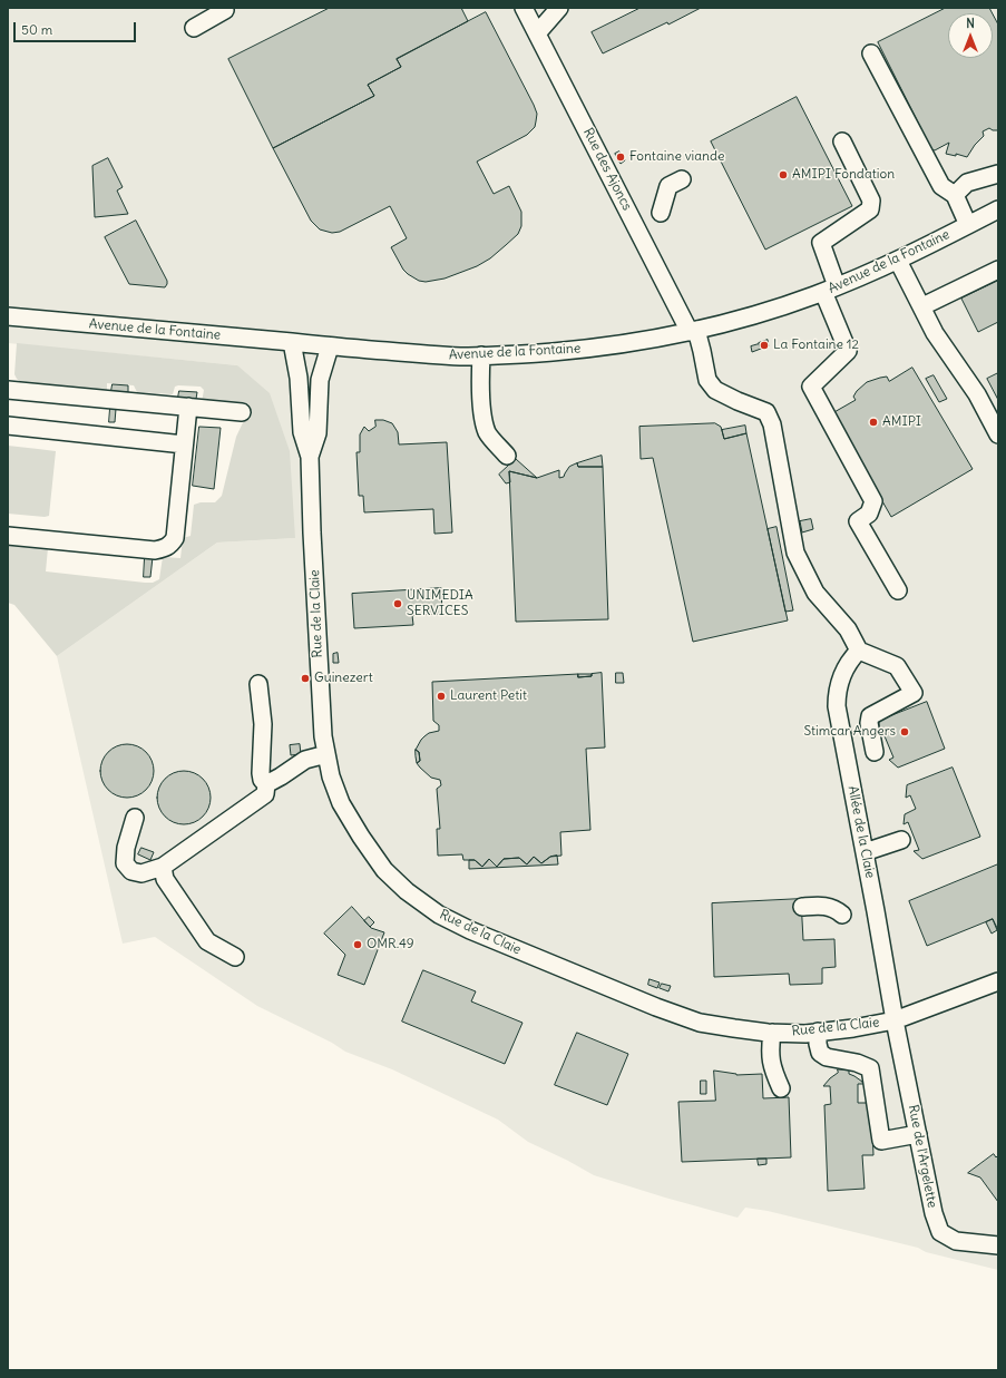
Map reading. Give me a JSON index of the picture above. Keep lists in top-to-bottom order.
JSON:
{
  "streets": {
    "street": [
      "Rue des Ajoncs",
      "Avenue de la Fontaine",
      "Rue de la Claie",
      "Allée de la Claie",
      "Rue de l'Argelette"
    ]
  },
  "crossings": [
    ["Rue des Ajoncs", "Avenue de la Fontaine"],
    ["Rue des Ajoncs", "Allée de la Claie"],
    ["Avenue de la Fontaine", "Rue de la Claie"],
    ["Rue de la Claie", "Allée de la Claie"],
    ["Rue de la Claie", "Rue de l'Argelette"],
    ["Allée de la Claie", "Rue de l'Argelette"]
  ],
  "places": [
    "Fontaine viande",
    "AMIPI Fondation",
    "La Fontaine 12",
    "AMIPI",
    "UNIMEDIA SERVICES",
    "Guinezert",
    "Laurent Petit",
    "Stimcar Angers",
    "OMR.49"
  ],
  "scale_bar": "50 m",
  "north": "top"
}
